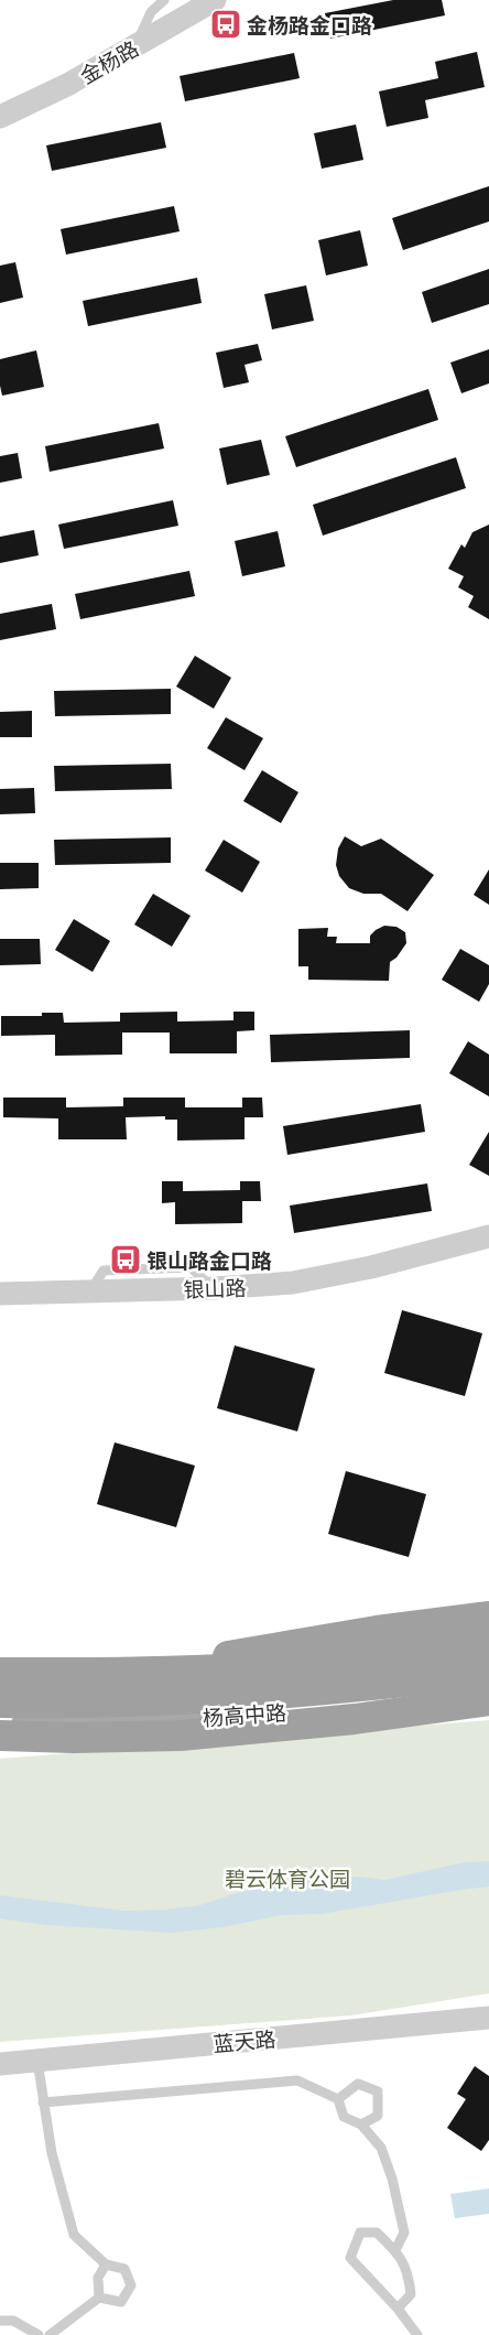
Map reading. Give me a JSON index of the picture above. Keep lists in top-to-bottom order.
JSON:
{
  "streets": {
    "highway": ["杨高中路"],
    "street": ["金杨路", "银山路", "蓝天路"]
  },
  "parks": ["碧云体育公园"],
  "places": {
    "bus stop": ["金杨路金口路", "银山路金口路"]
  }
}
